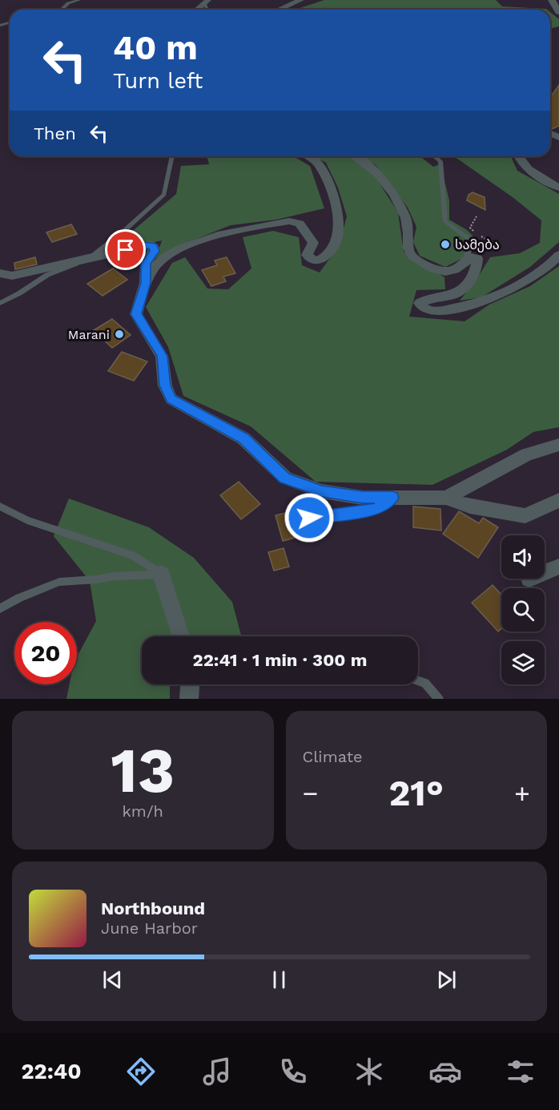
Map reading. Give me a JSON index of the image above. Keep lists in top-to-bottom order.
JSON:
{
  "places": ["სამება", "Marani"],
  "page": {
    "turn": ["40 m", "Turn left"],
    "then": "Then",
    "limit": "20",
    "trip": "22:41 · 1 min · 300 m",
    "tile": [
      ["13", "km/h"],
      "Climate"
    ],
    "heat": ["−", "21°", "+"],
    "song": ["Northbound", "June Harbor"],
    "tabs": "22:40"
  }
}
